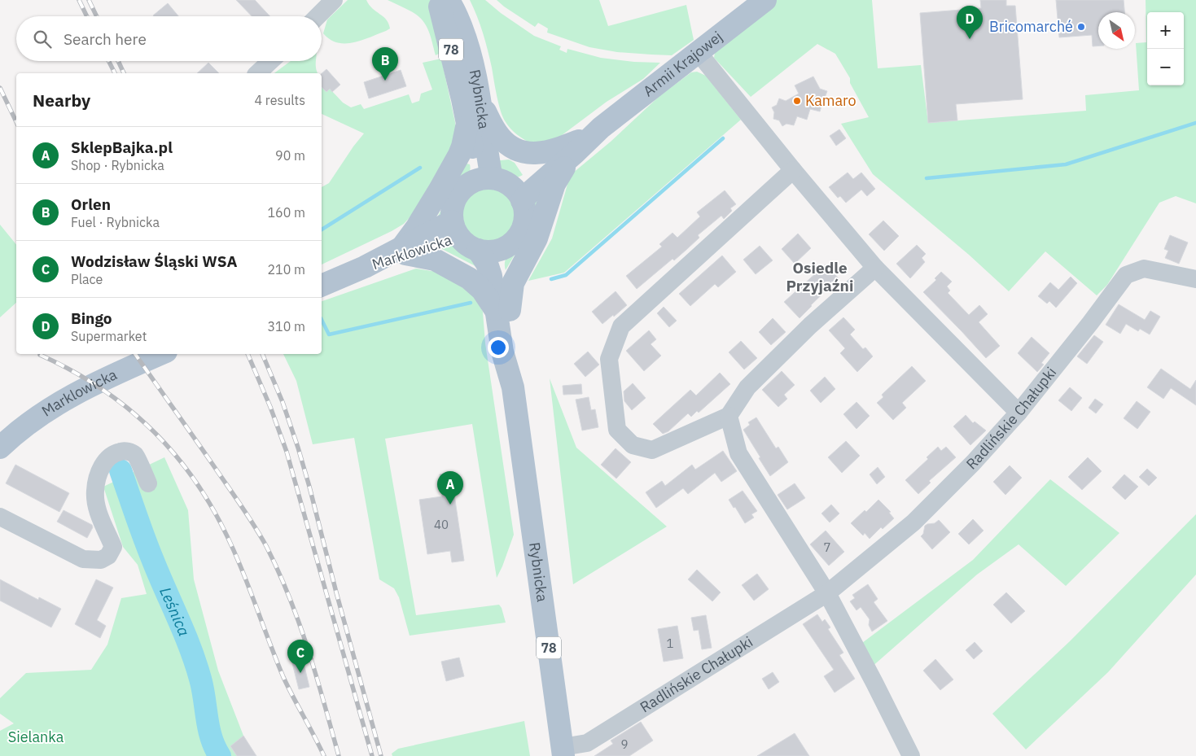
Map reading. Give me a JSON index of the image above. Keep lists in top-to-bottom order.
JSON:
{
  "streets": {
    "main road": [
      "78",
      "Armii Krajowej",
      "Rybnicka",
      "Marklowicka"
    ],
    "street": ["Radlińskie Chałupki"]
  },
  "crossings": [
    ["78", "Armii Krajowej"],
    ["78", "Rybnicka"],
    ["78", "Marklowicka"],
    ["Armii Krajowej", "Rybnicka"],
    ["Armii Krajowej", "Marklowicka"],
    ["Rybnicka", "Marklowicka"],
    ["Rybnicka", "Radlińskie Chałupki"]
  ],
  "districts": ["Osiedle Przyjaźni"],
  "water": ["Leśnica"],
  "parks": ["Sielanka"],
  "places": ["Bricomarché", "Kamaro"],
  "house_numbers": [
    "40",
    "7",
    "1",
    "9"
  ],
  "north": "bottom right",
  "page": {
    "pins": [
      "D",
      "B",
      "A",
      "C"
    ],
    "map_buttons": ["+", "−"],
    "search": "Search here",
    "heading": ["Nearby", "4 results"],
    "list": [
      {
        "mark": "A",
        "name": "SklepBajka.pl",
        "note": "Shop · Rybnicka",
        "value": "90 m"
      },
      {
        "mark": "B",
        "name": "Orlen",
        "note": "Fuel · Rybnicka",
        "value": "160 m"
      },
      {
        "mark": "C",
        "name": "Wodzisław Śląski WSA",
        "note": "Place",
        "value": "210 m"
      },
      {
        "mark": "D",
        "name": "Bingo",
        "note": "Supermarket",
        "value": "310 m"
      }
    ]
  }
}
